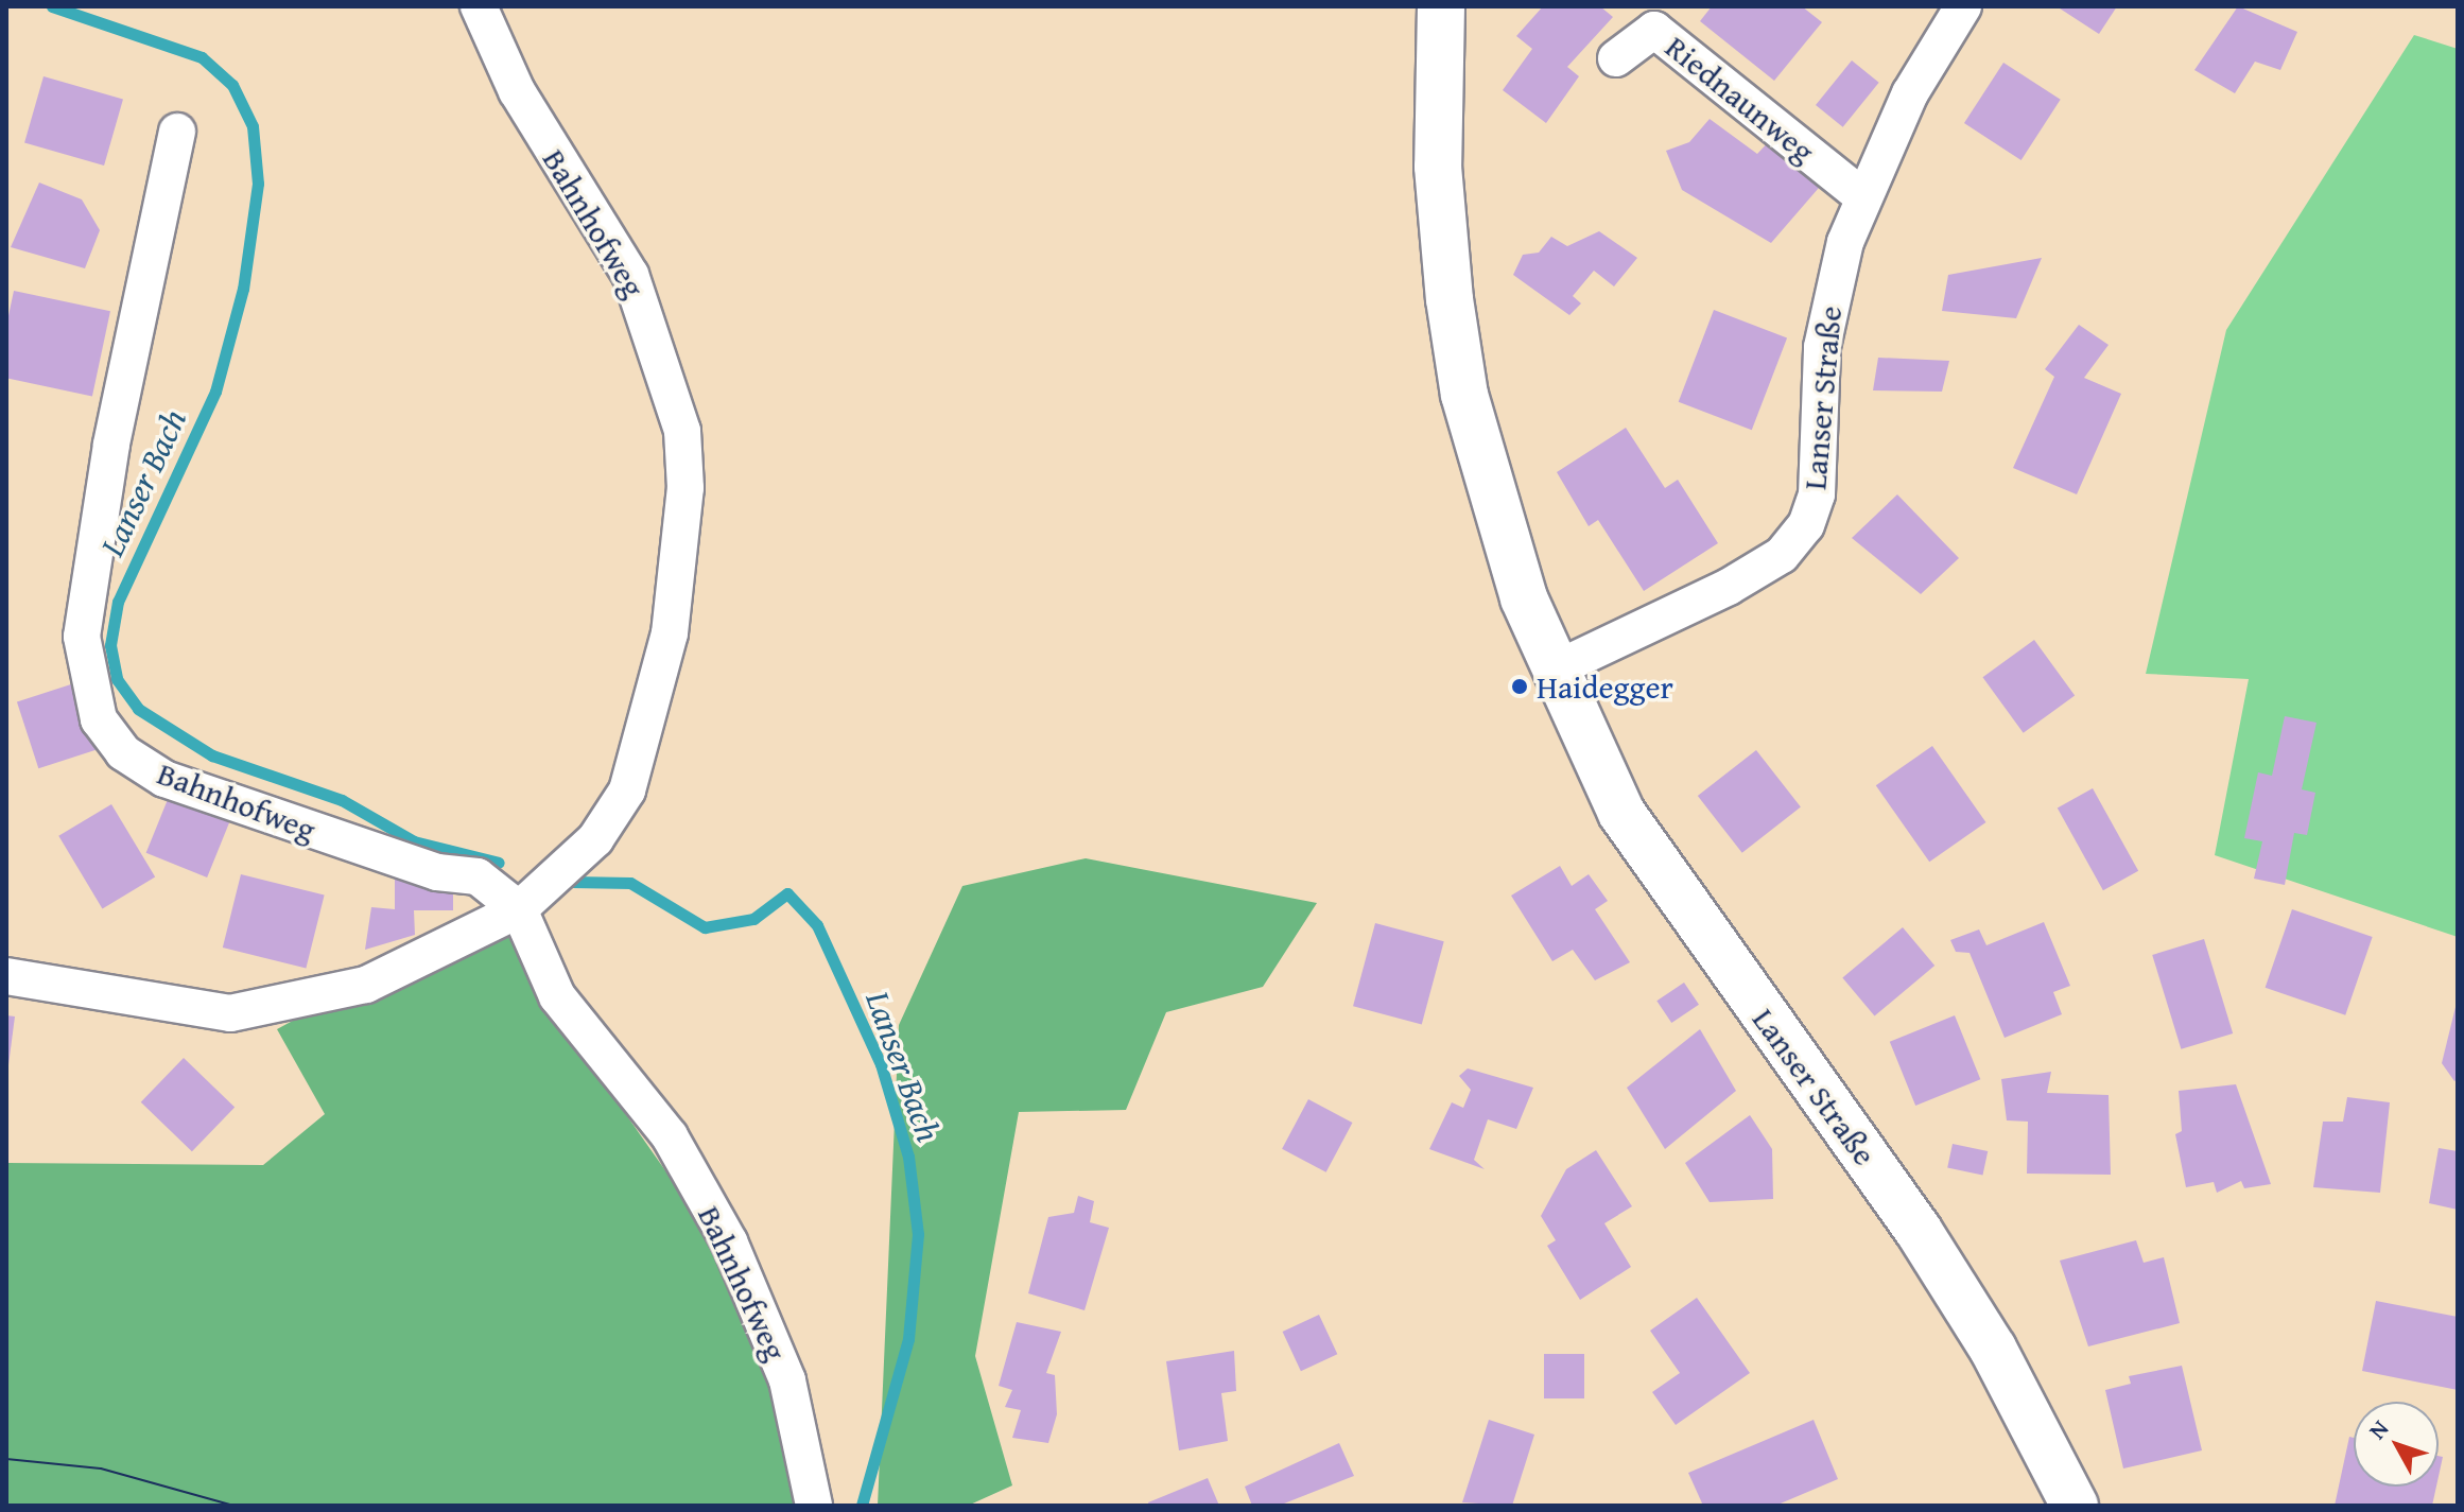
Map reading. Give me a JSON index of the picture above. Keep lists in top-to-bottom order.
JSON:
{
  "streets": {
    "main road": ["Lanser Straße"],
    "street": ["Riednaunweg", "Bahnhofweg"]
  },
  "crossings": [
    ["Riednaunweg", "Lanser Straße"]
  ],
  "water": ["Lanser Bach"],
  "places": ["Haidegger"],
  "north": "top left"
}
